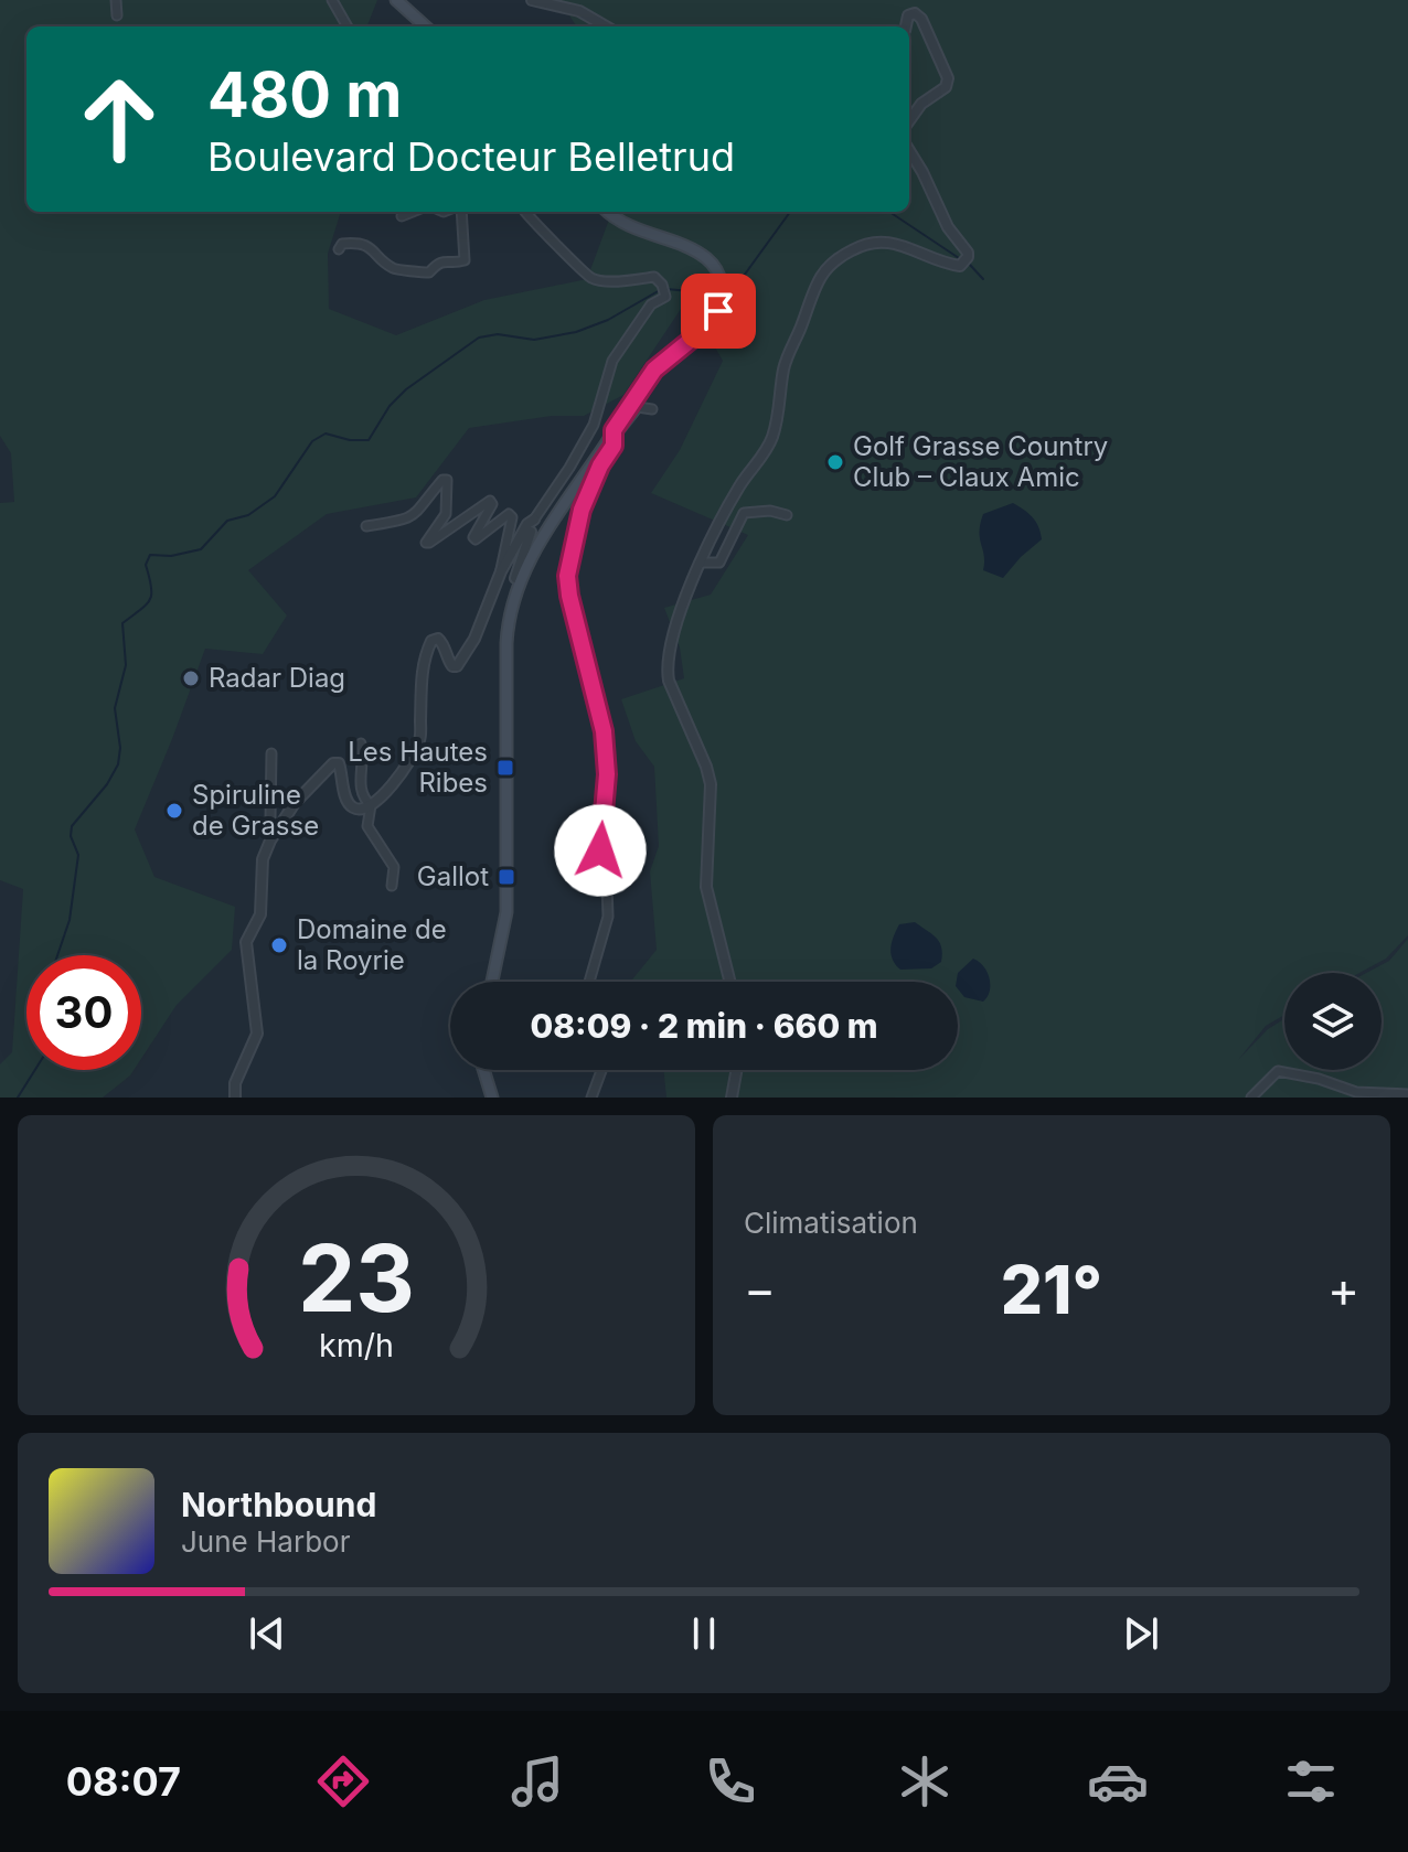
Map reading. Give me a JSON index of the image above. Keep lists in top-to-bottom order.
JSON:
{
  "places": {
    "other": [
      "Golf Grasse Country Club – Claux Amic",
      "Radar Diag",
      "Spiruline de Grasse",
      "Domaine de la Royrie"
    ],
    "transit": ["Les Hautes Ribes", "Gallot"]
  },
  "page": {
    "turn": ["480 m", "Boulevard Docteur Belletrud"],
    "limit": "30",
    "trip": "08:09 · 2 min · 660 m",
    "tile": "Climatisation",
    "heat": ["−", "21°", "+"],
    "song": ["Northbound", "June Harbor"],
    "tabs": "08:07",
    "gauge": ["23", "km/h"]
  }
}
